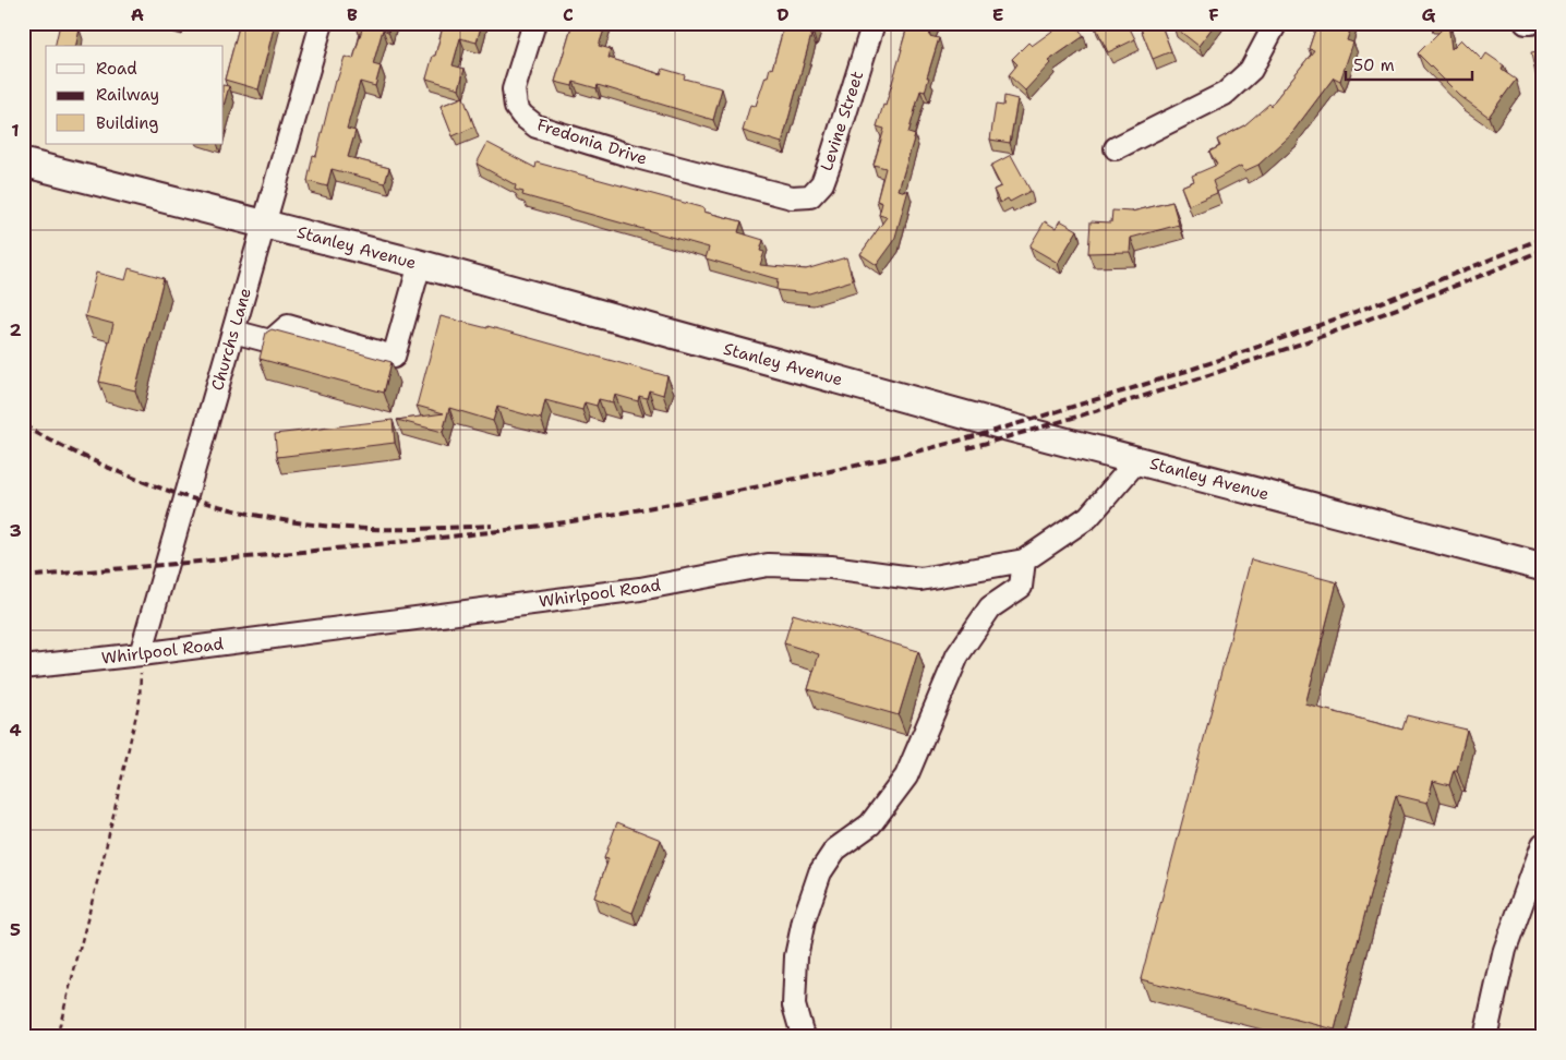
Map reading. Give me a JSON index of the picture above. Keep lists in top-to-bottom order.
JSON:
{
  "streets": {
    "main road": ["Stanley Avenue"],
    "street": [
      "Levine Street",
      "Fredonia Drive",
      "Churchs Lane",
      "Whirlpool Road"
    ]
  },
  "crossings": [
    ["Levine Street", "Fredonia Drive"],
    ["Stanley Avenue", "Churchs Lane"],
    ["Stanley Avenue", "Whirlpool Road"],
    ["Churchs Lane", "Whirlpool Road"]
  ],
  "legend": ["Road", "Railway", "Building"],
  "scale_bar": "50 m",
  "grid": {
    "columns": [
      "A",
      "B",
      "C",
      "D",
      "E",
      "F",
      "G"
    ],
    "rows": [
      "1",
      "2",
      "3",
      "4",
      "5"
    ]
  }
}
